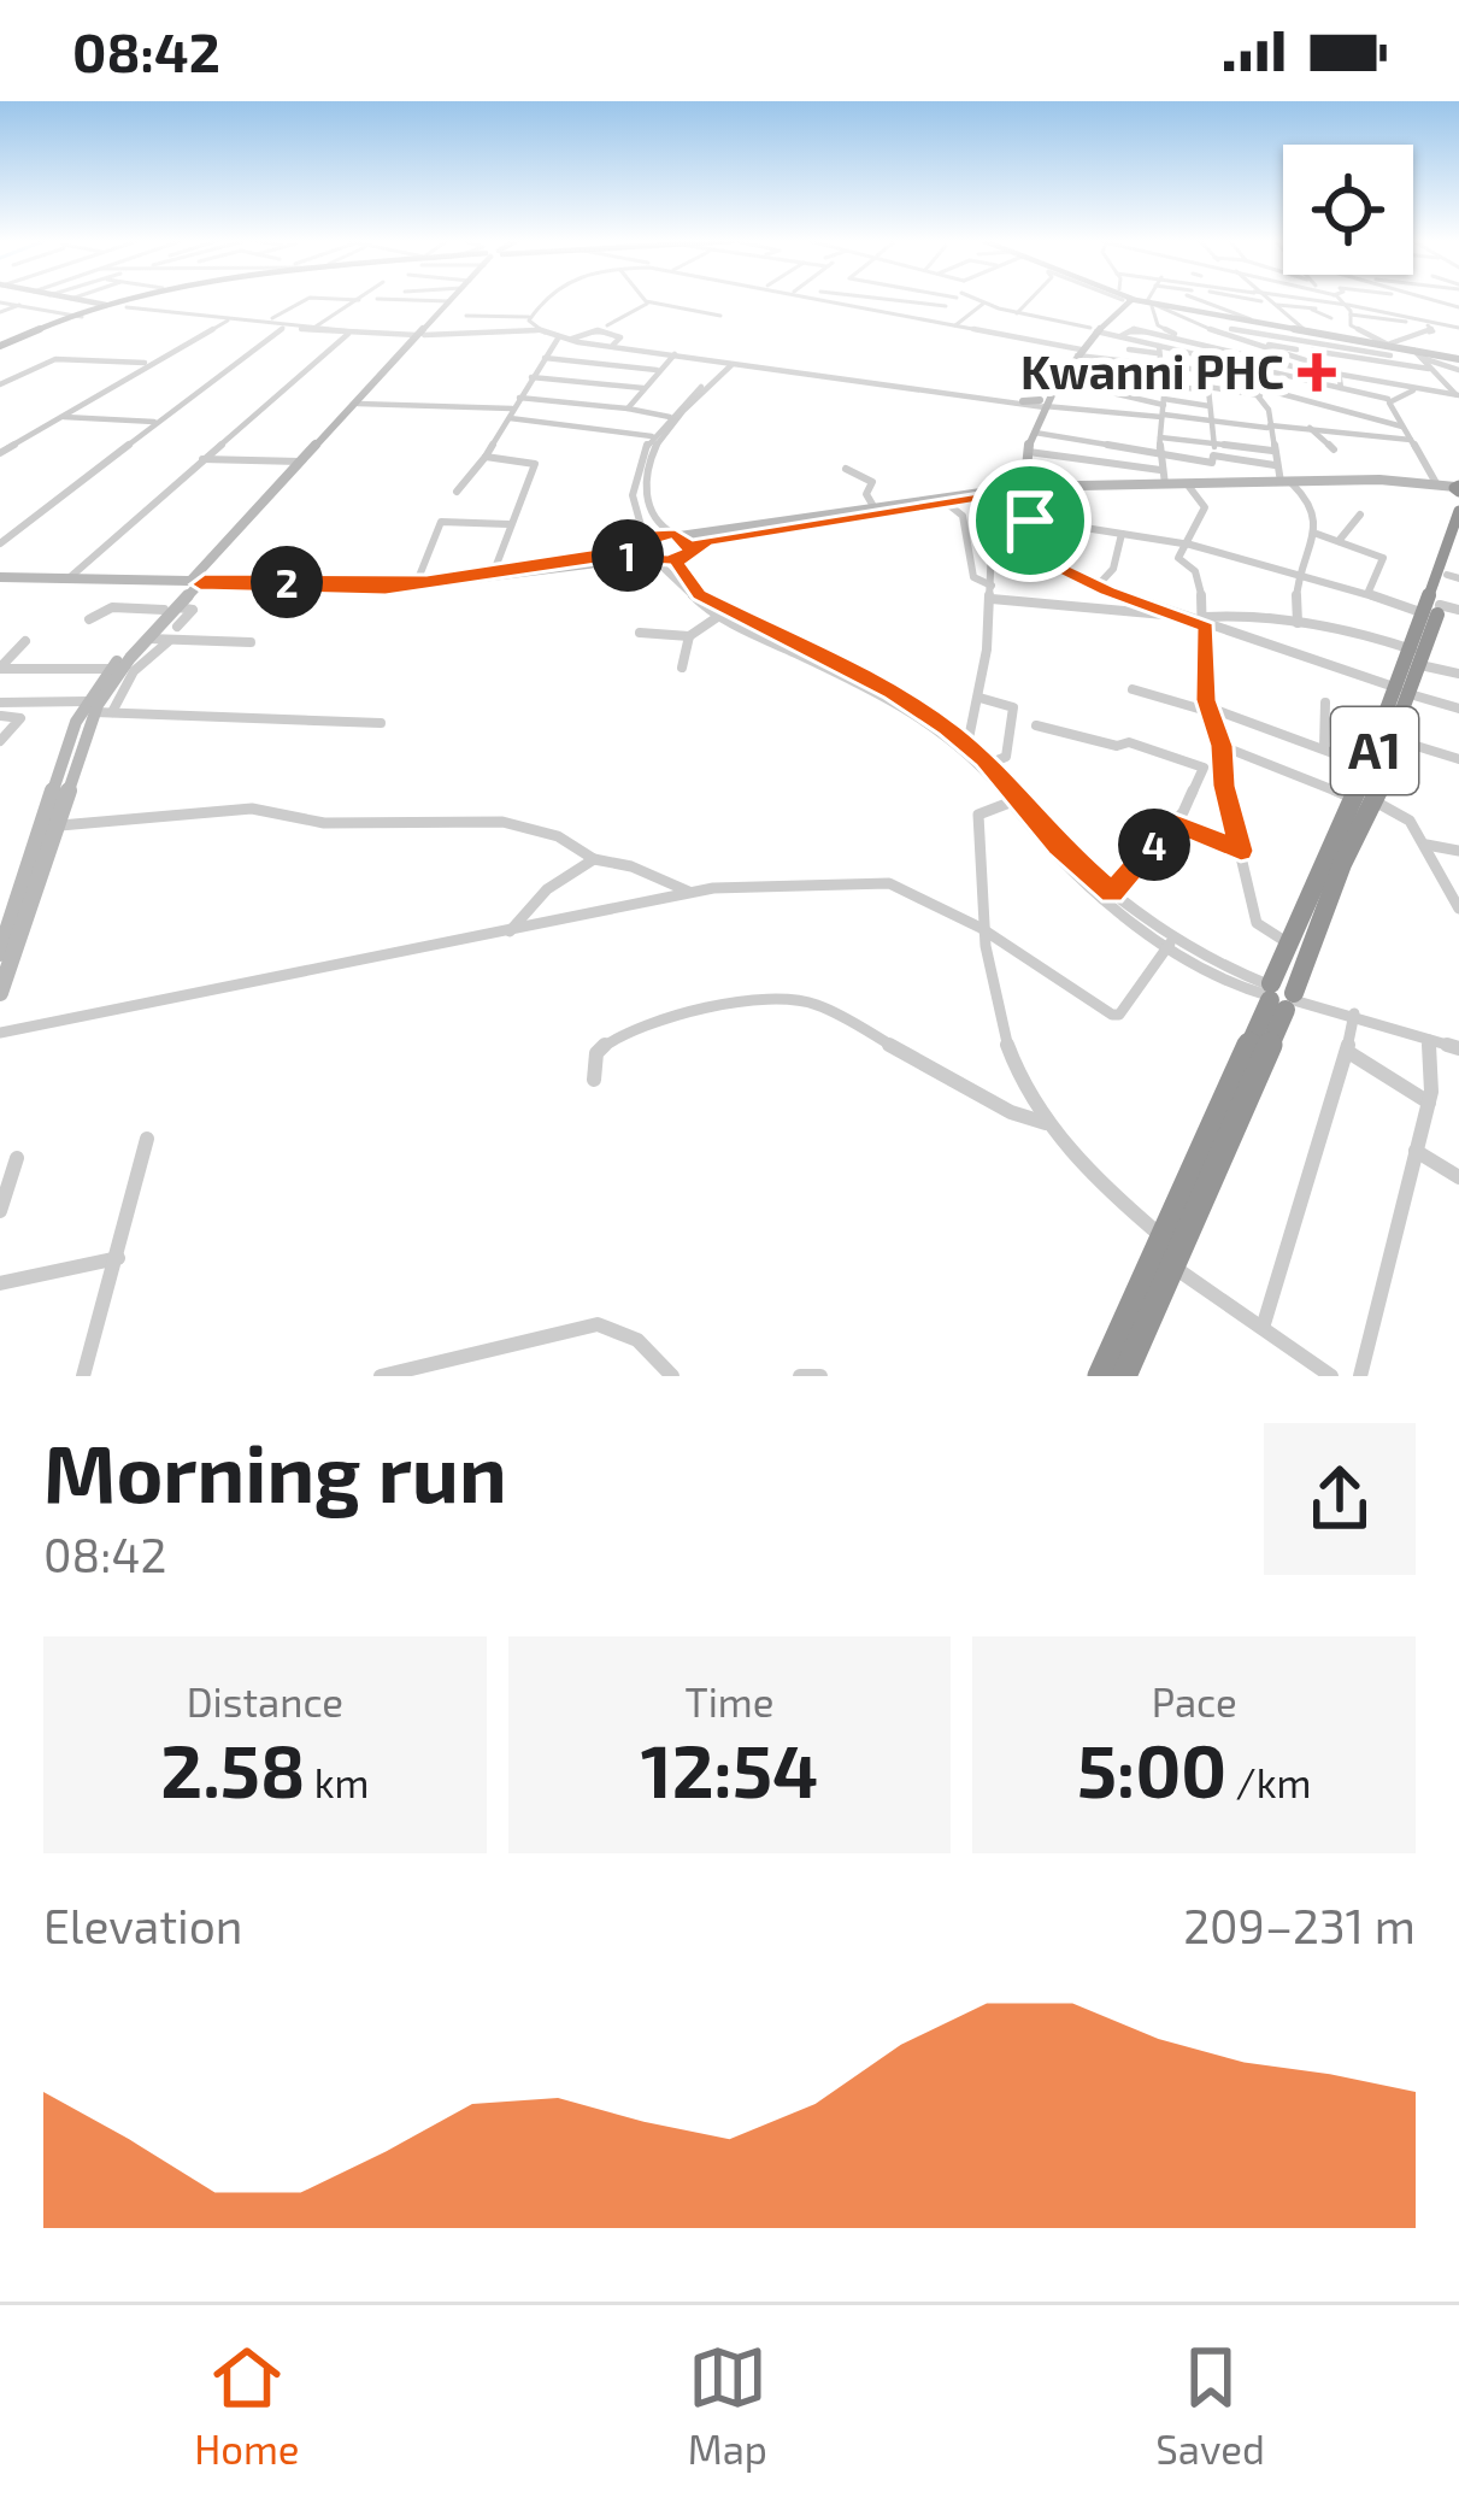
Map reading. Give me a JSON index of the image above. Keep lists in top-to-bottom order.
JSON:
{
  "streets": {
    "highway": ["A1"]
  },
  "places": {
    "health": ["Kwanni PHC"]
  },
  "page": {
    "status": "08:42",
    "pins": ["1", "2", "4"],
    "heading": ["Morning run", "08:42"],
    "stats": [
      ["Distance", "2.58 km"],
      ["Time", "12:54"],
      ["Pace", "5:00 /km"]
    ],
    "chart": ["Elevation", "209–231 m"],
    "tabs": ["Home", "Map", "Saved"]
  }
}
